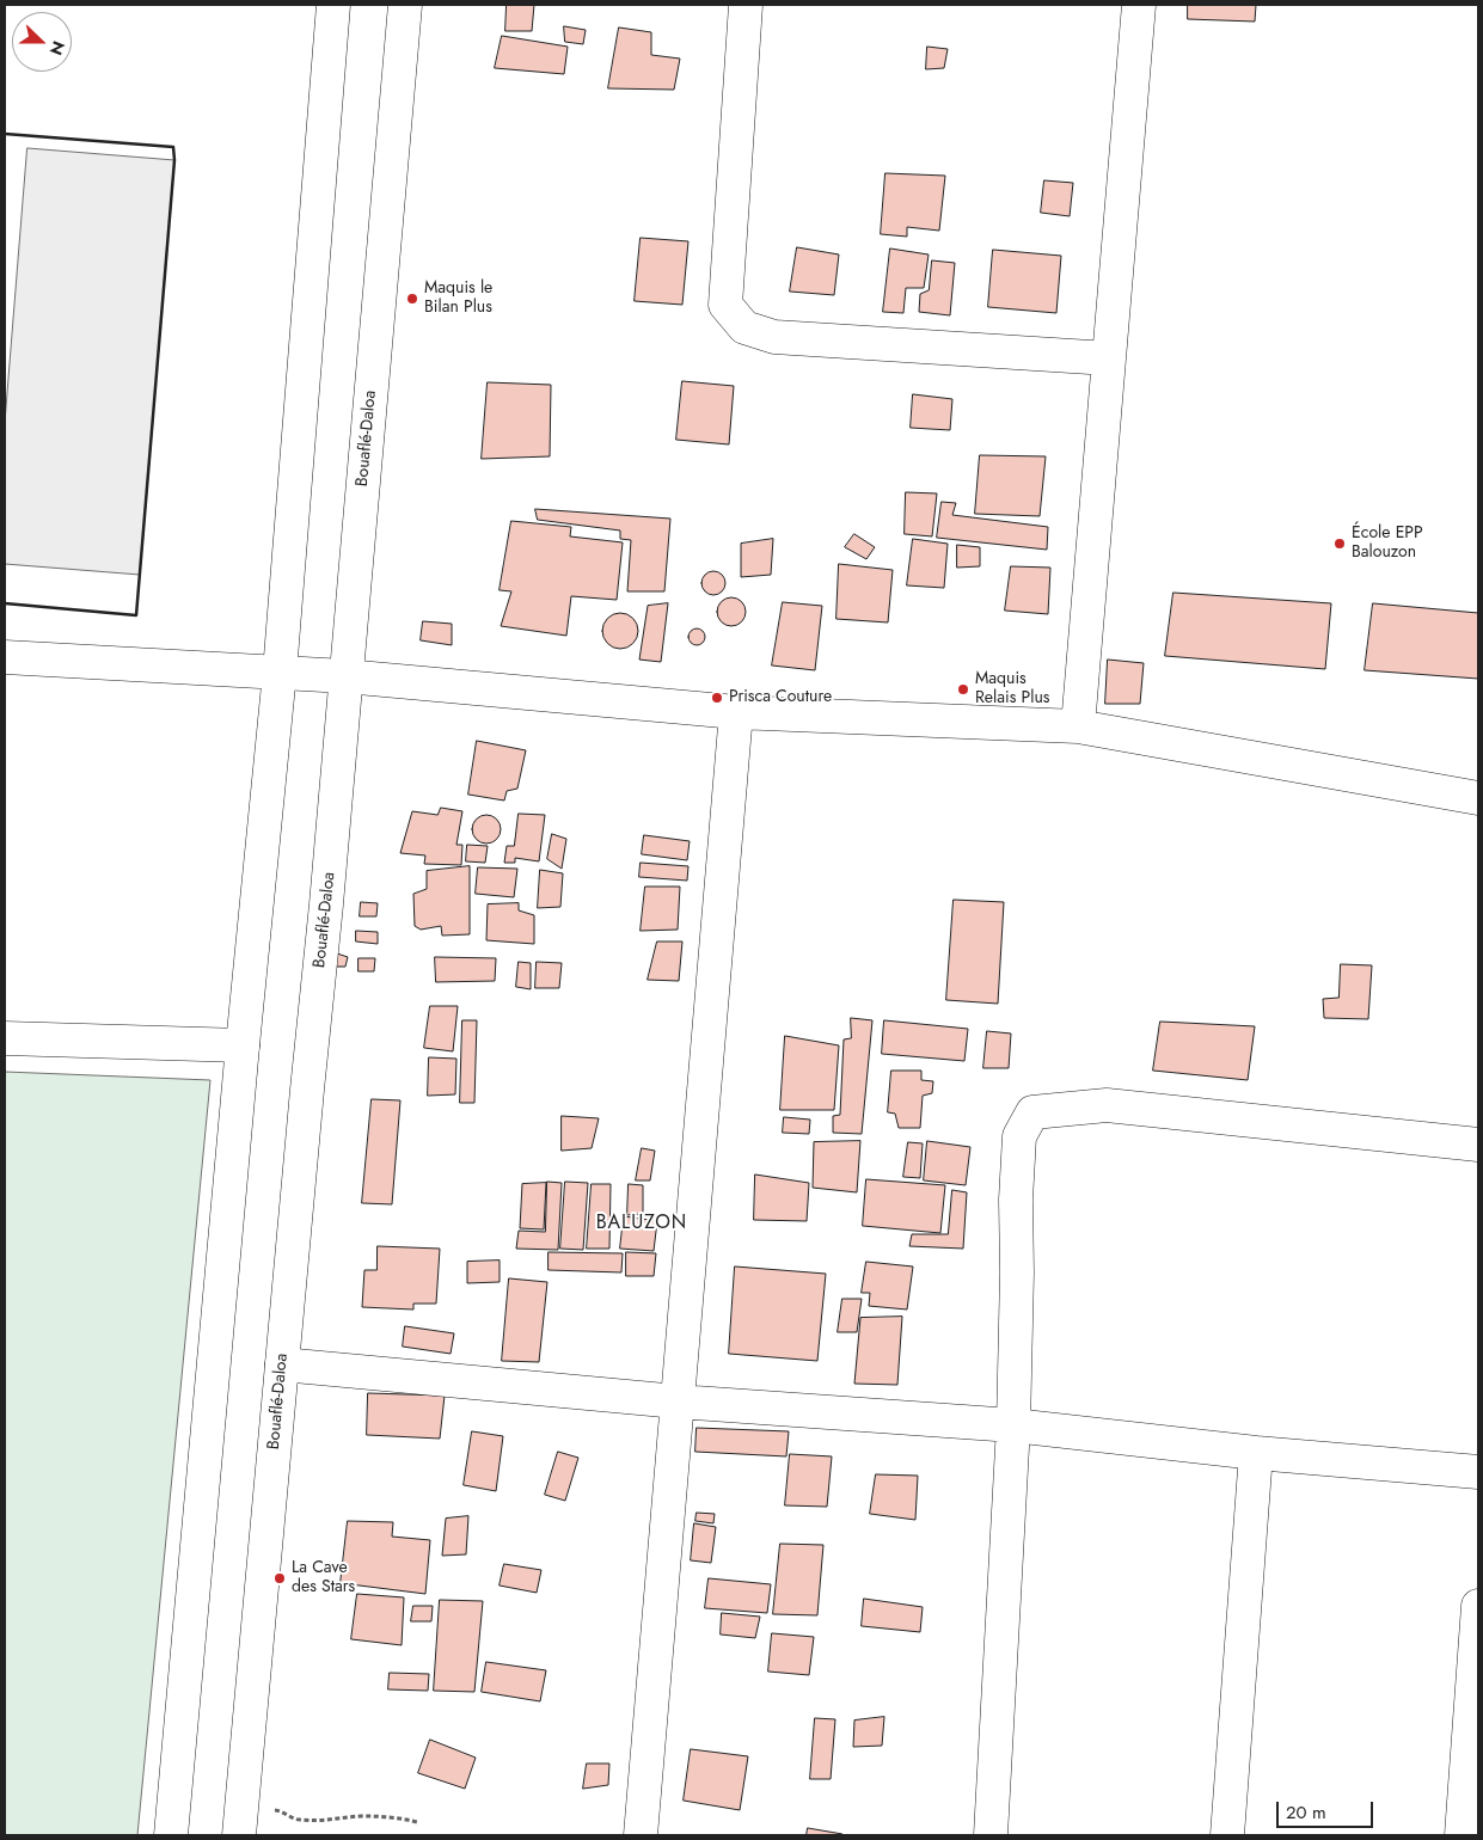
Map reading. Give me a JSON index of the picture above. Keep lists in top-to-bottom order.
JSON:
{
  "streets": {
    "main road": ["Bouaflé-Daloa"]
  },
  "districts": ["BALUZON"],
  "places": [
    "Maquis le Bilan Plus",
    "École EPP Balouzon",
    "Maquis Relais Plus",
    "Prisca Couture",
    "La Cave des Stars"
  ],
  "scale_bar": "20 m",
  "north": "right"
}
